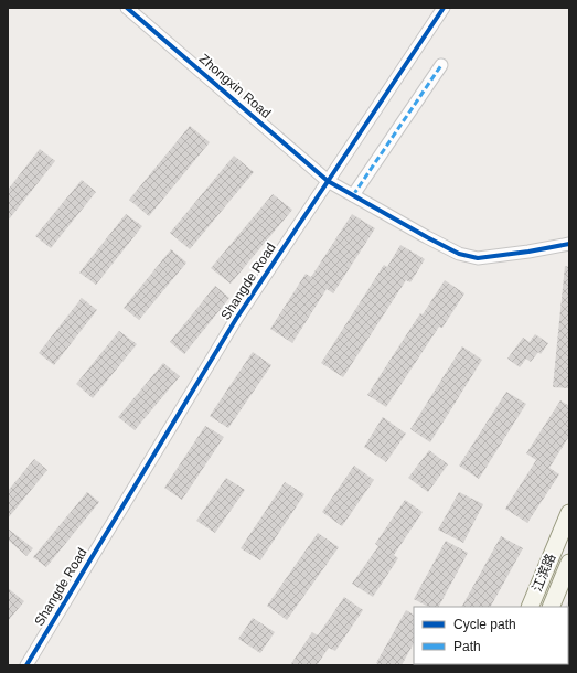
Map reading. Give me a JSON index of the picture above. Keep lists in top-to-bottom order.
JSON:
{
  "streets": {
    "main road": ["江滨路"],
    "street": ["Zhongxin Road", "Shangde Road"]
  },
  "crossings": [
    ["Zhongxin Road", "Shangde Road"]
  ],
  "legend": ["Cycle path", "Path"]
}
